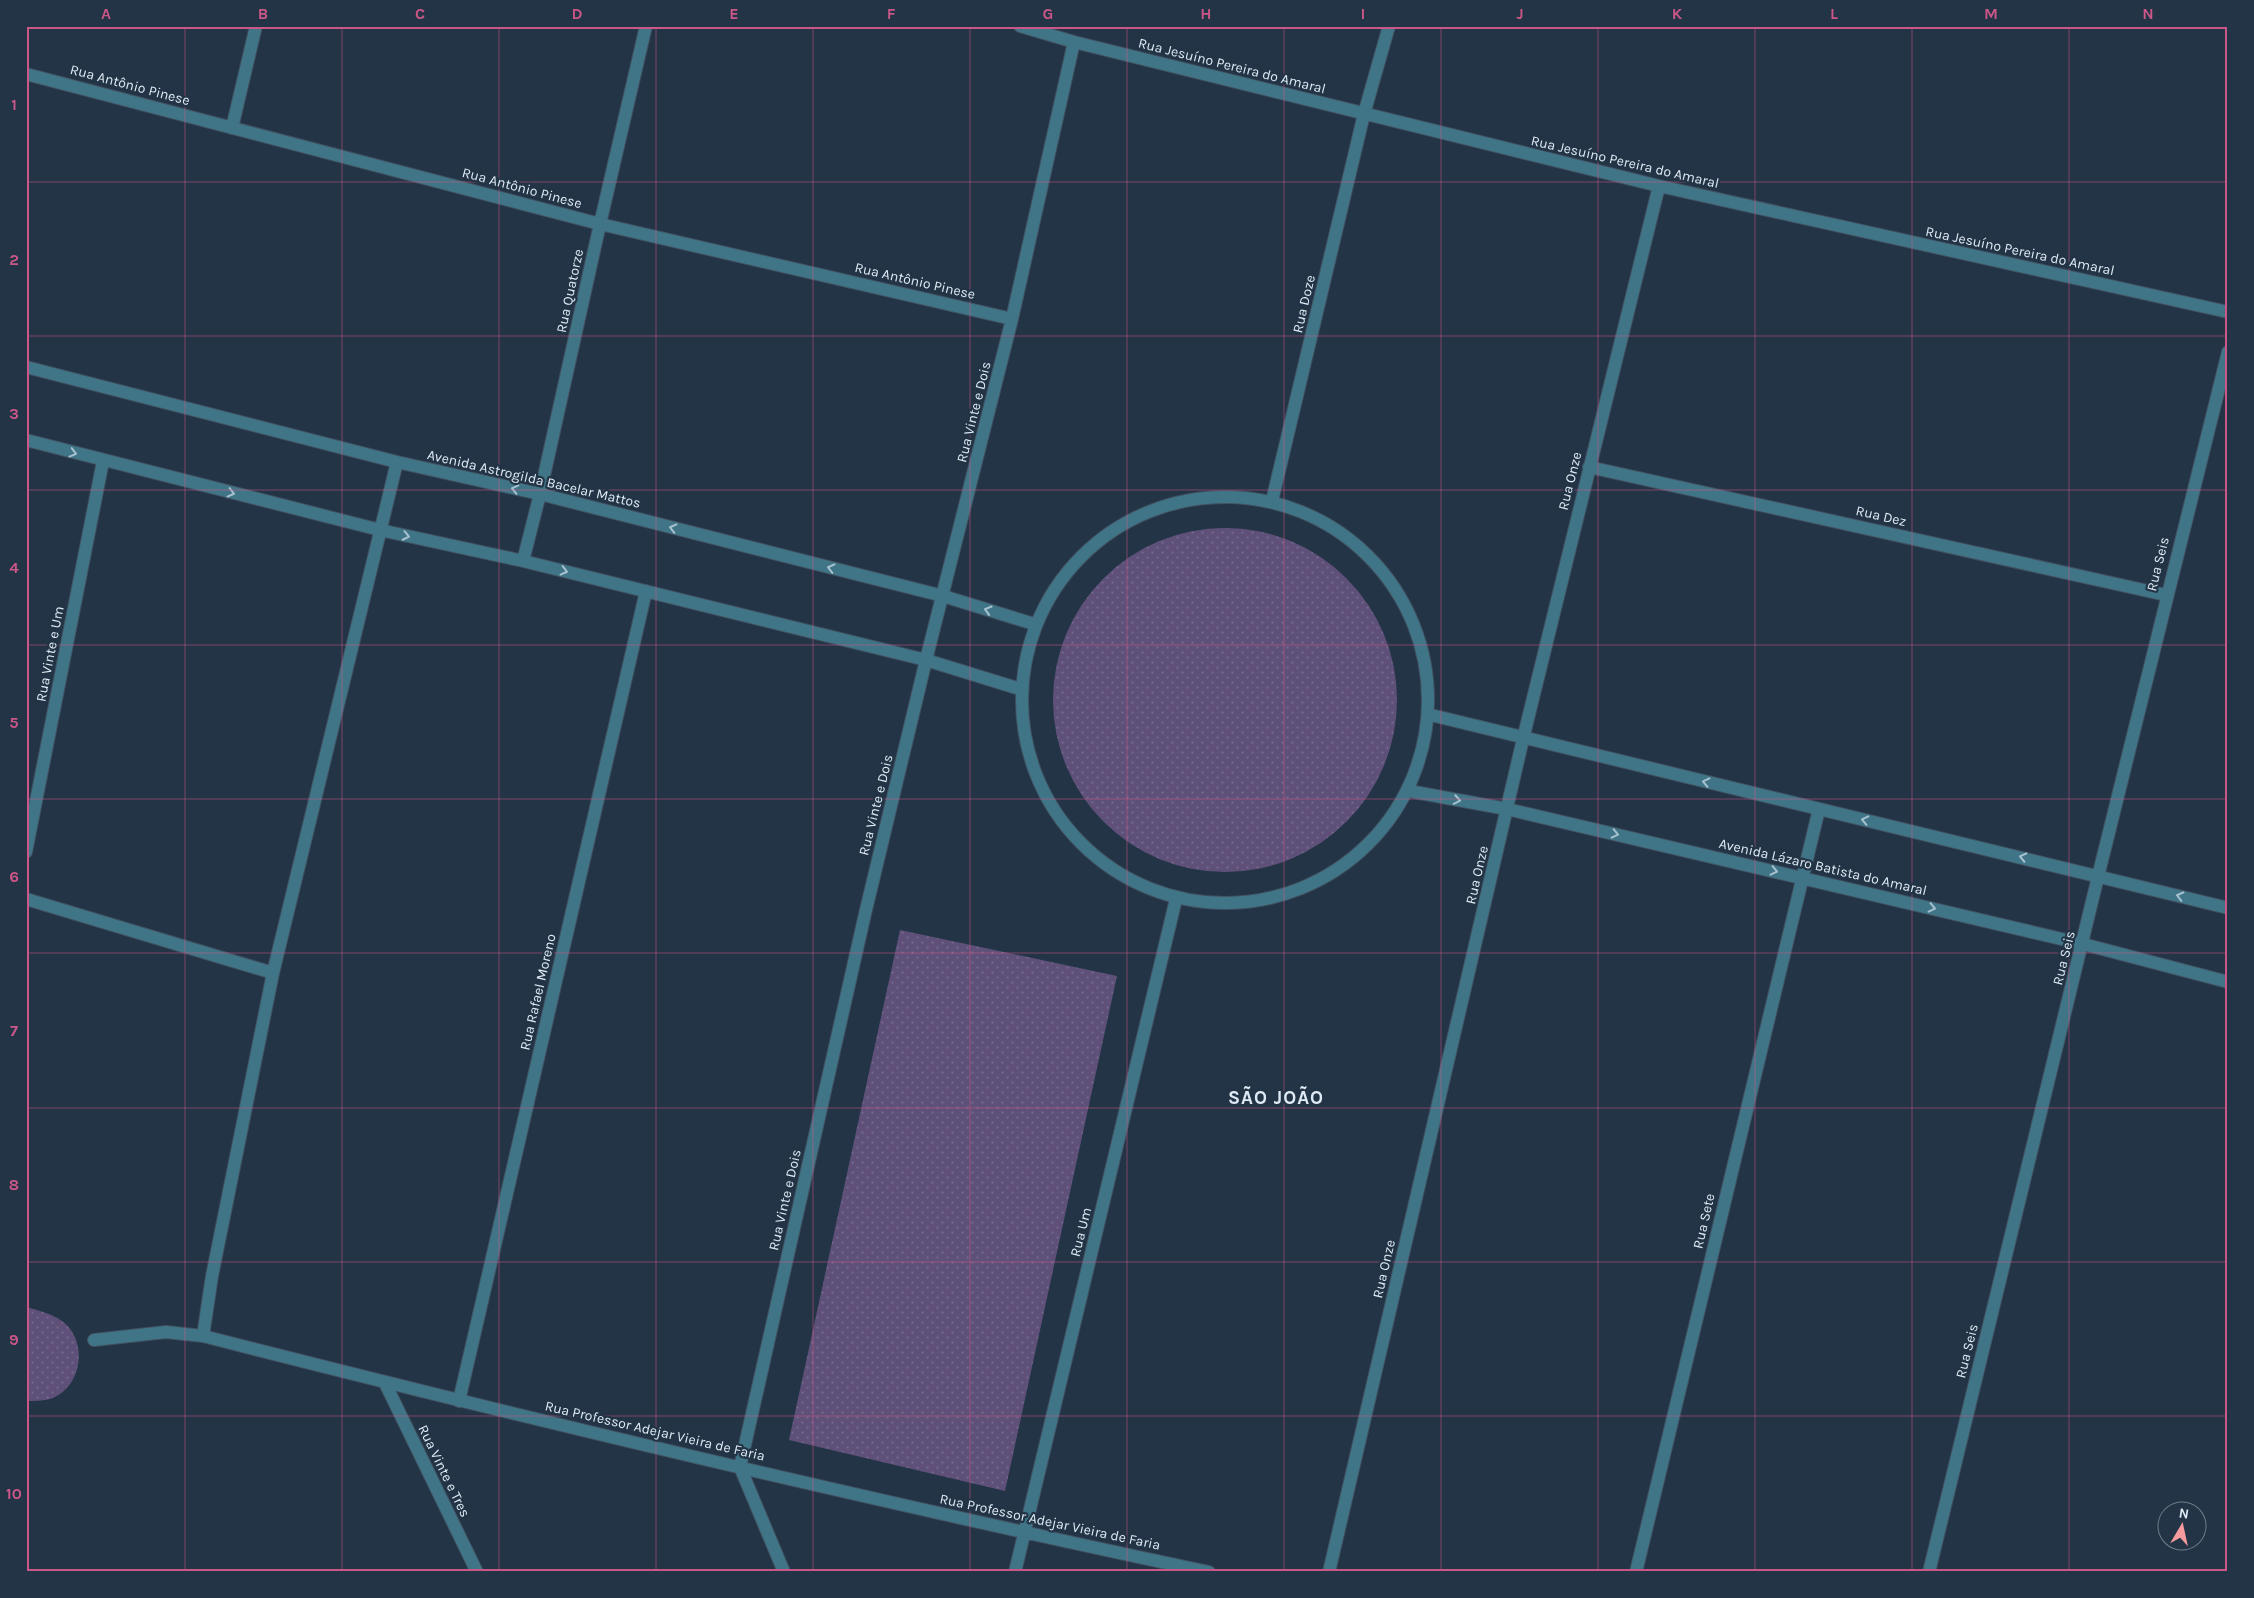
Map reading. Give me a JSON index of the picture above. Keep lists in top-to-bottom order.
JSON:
{
  "streets": {
    "street": [
      "Rua Jesuíno Pereira do Amaral",
      "Rua Antônio Pinese",
      "Rua Quatorze",
      "Rua Doze",
      "Rua Vinte e Dois",
      "Avenida Astrogilda Bacelar Mattos",
      "Rua Onze",
      "Rua Dez",
      "Rua Seis",
      "Rua Vinte e Um",
      "Avenida Lázaro Batista do Amaral",
      "Rua Rafael Moreno",
      "Rua Sete",
      "Rua Um",
      "Rua Professor Adejar Vieira de Faria",
      "Rua Vinte e Tres"
    ]
  },
  "crossings": [
    ["Rua Jesuíno Pereira do Amaral", "Rua Doze"],
    ["Rua Jesuíno Pereira do Amaral", "Rua Vinte e Dois"],
    ["Rua Jesuíno Pereira do Amaral", "Rua Onze"],
    ["Rua Antônio Pinese", "Rua Quatorze"],
    ["Rua Antônio Pinese", "Rua Vinte e Dois"],
    ["Rua Quatorze", "Avenida Astrogilda Bacelar Mattos"],
    ["Rua Vinte e Dois", "Avenida Astrogilda Bacelar Mattos"],
    ["Rua Vinte e Dois", "Rua Professor Adejar Vieira de Faria"],
    ["Rua Onze", "Rua Dez"],
    ["Rua Onze", "Avenida Lázaro Batista do Amaral"],
    ["Rua Dez", "Rua Seis"],
    ["Rua Seis", "Avenida Lázaro Batista do Amaral"],
    ["Avenida Lázaro Batista do Amaral", "Rua Sete"],
    ["Rua Rafael Moreno", "Rua Professor Adejar Vieira de Faria"],
    ["Rua Um", "Rua Professor Adejar Vieira de Faria"],
    ["Rua Professor Adejar Vieira de Faria", "Rua Vinte e Tres"]
  ],
  "districts": ["SÃO JOÃO"],
  "north": "top",
  "grid": {
    "columns": [
      "A",
      "B",
      "C",
      "D",
      "E",
      "F",
      "G",
      "H",
      "I",
      "J",
      "K",
      "L",
      "M",
      "N"
    ],
    "rows": [
      "1",
      "2",
      "3",
      "4",
      "5",
      "6",
      "7",
      "8",
      "9",
      "10"
    ]
  }
}
